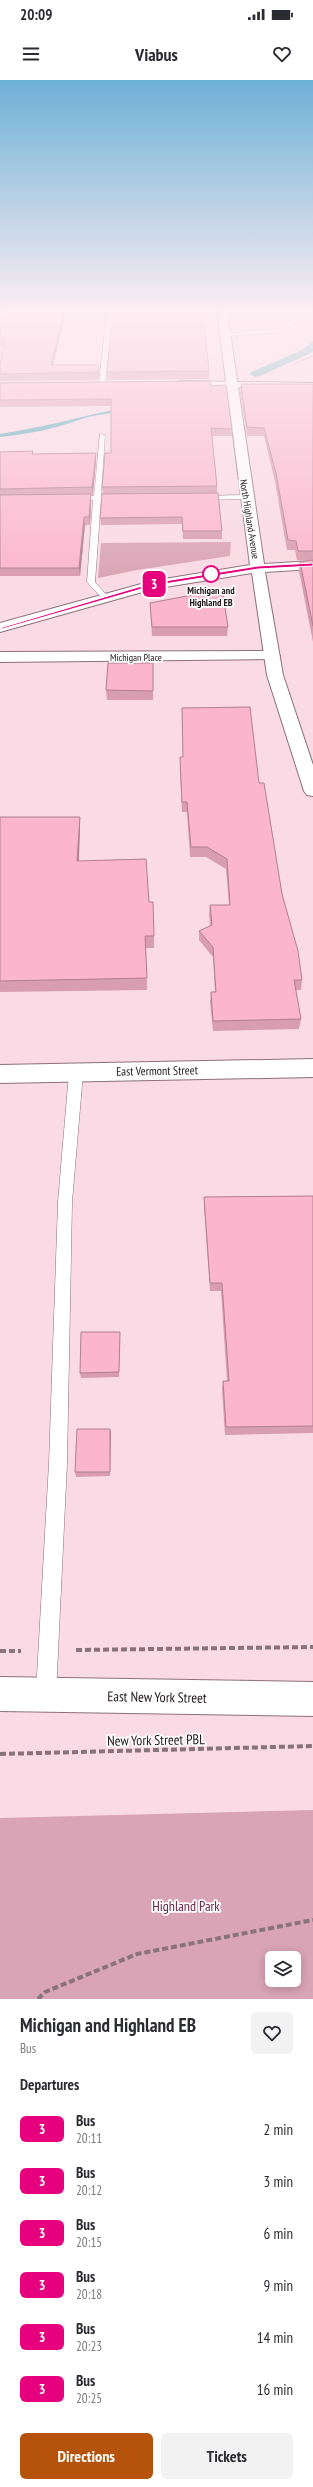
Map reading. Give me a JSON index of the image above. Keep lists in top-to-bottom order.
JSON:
{
  "streets": {
    "street": [
      "North Highland Avenue",
      "Michigan Place",
      "East Vermont Street",
      "East New York Street"
    ],
    "path": ["New York Street PBL"]
  },
  "crossings": [
    ["North Highland Avenue", "Michigan Place"]
  ],
  "parks": ["Highland Park"],
  "places": ["Michigan and Highland EB"],
  "lines": ["bus line 3"],
  "page": {
    "status": "20:09",
    "header": "Viabus",
    "on_map": "3",
    "heading": [
      ["Michigan and Highland EB", "Bus"],
      "Departures"
    ],
    "list": [
      {
        "mark": "3",
        "name": "Bus",
        "note": "20:11",
        "value": "2 min"
      },
      {
        "mark": "3",
        "name": "Bus",
        "note": "20:12",
        "value": "3 min"
      },
      {
        "mark": "3",
        "name": "Bus",
        "note": "20:15",
        "value": "6 min"
      },
      {
        "mark": "3",
        "name": "Bus",
        "note": "20:18",
        "value": "9 min"
      },
      {
        "mark": "3",
        "name": "Bus",
        "note": "20:23",
        "value": "14 min"
      },
      {
        "mark": "3",
        "name": "Bus",
        "note": "20:25",
        "value": "16 min"
      }
    ],
    "buttons": ["Directions", "Tickets"]
  }
}
